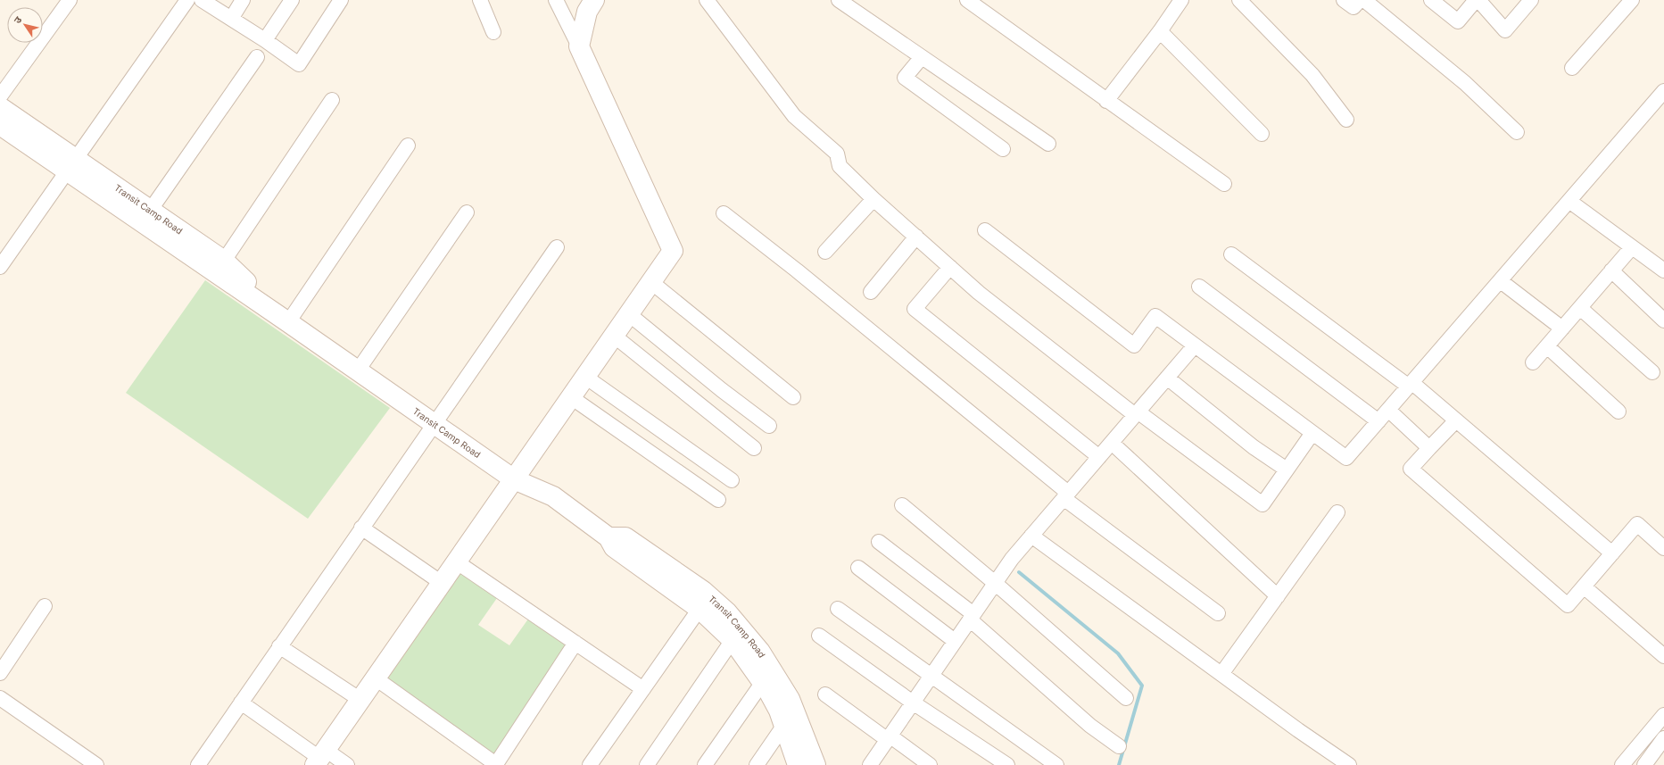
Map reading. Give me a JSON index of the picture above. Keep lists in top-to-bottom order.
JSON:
{
  "streets": {
    "main road": ["Transit Camp Road"]
  },
  "north": "top left"
}
